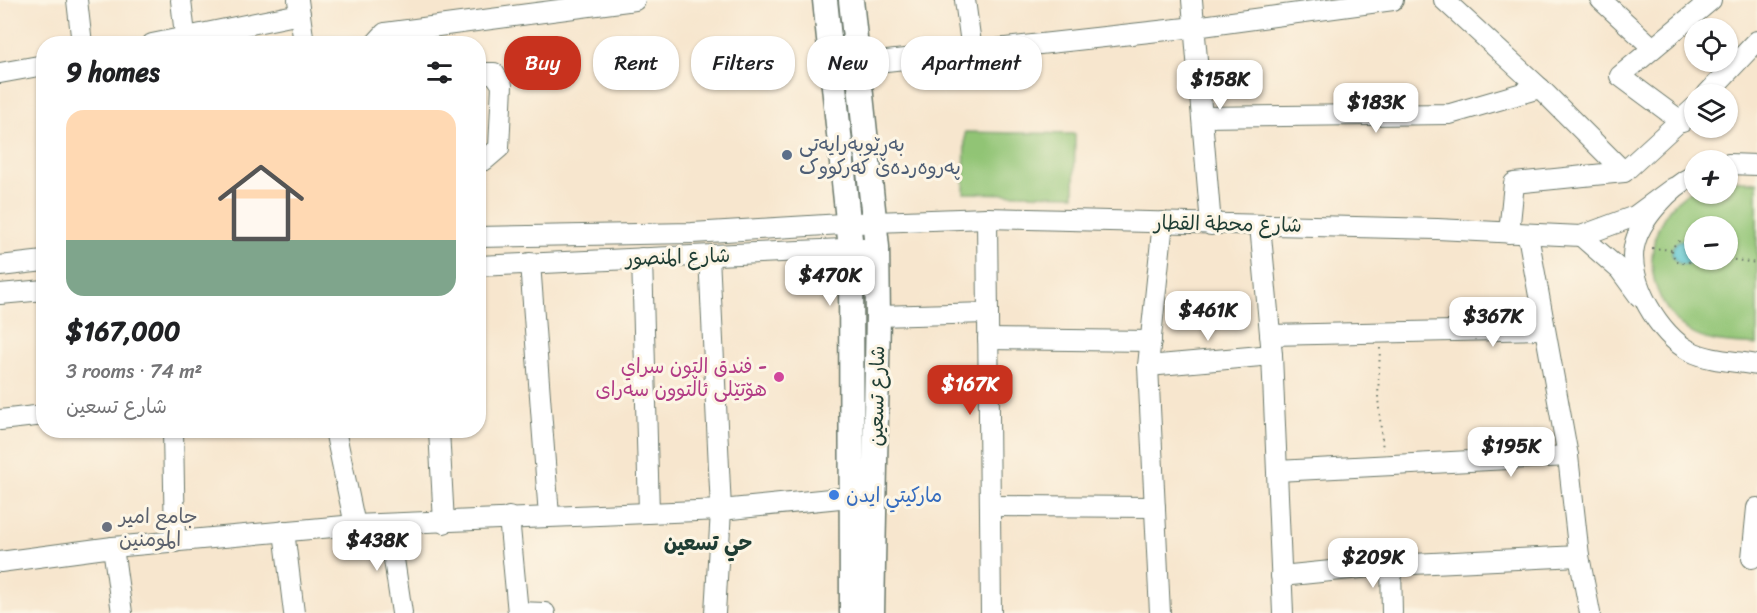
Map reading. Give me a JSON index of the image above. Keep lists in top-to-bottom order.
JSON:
{
  "streets": {
    "main road": ["شارع تسعين"],
    "street": ["شارع محطة القطار", "شارع المنصور"]
  },
  "crossings": [
    ["شارع محطة القطار", "شارع المنصور"],
    ["شارع محطة القطار", "شارع تسعين"],
    ["شارع المنصور", "شارع تسعين"]
  ],
  "districts": ["حي تسعين"],
  "places": [
    "بەڕێوبەرایەتی پەروەردەی کەرکووک",
    "فندق التون سراي - هۆتێلی ئاڵتوون سەرای",
    "ماركيتي ايدن",
    "جامع امير المومنين"
  ],
  "page": {
    "map_buttons": ["+", "−"],
    "chip": [
      "Buy",
      "Rent",
      "Filters",
      "New",
      "Apartment"
    ],
    "heading": "9 homes",
    "price": [
      "$158K",
      "$183K",
      "$470K",
      "$461K",
      "$367K",
      "$167K",
      "$195K",
      "$438K",
      "$209K"
    ],
    "list": [
      {
        "name": "$167,000",
        "note": "3 rooms · 74 m² · شارع تسعين"
      }
    ]
  }
}
